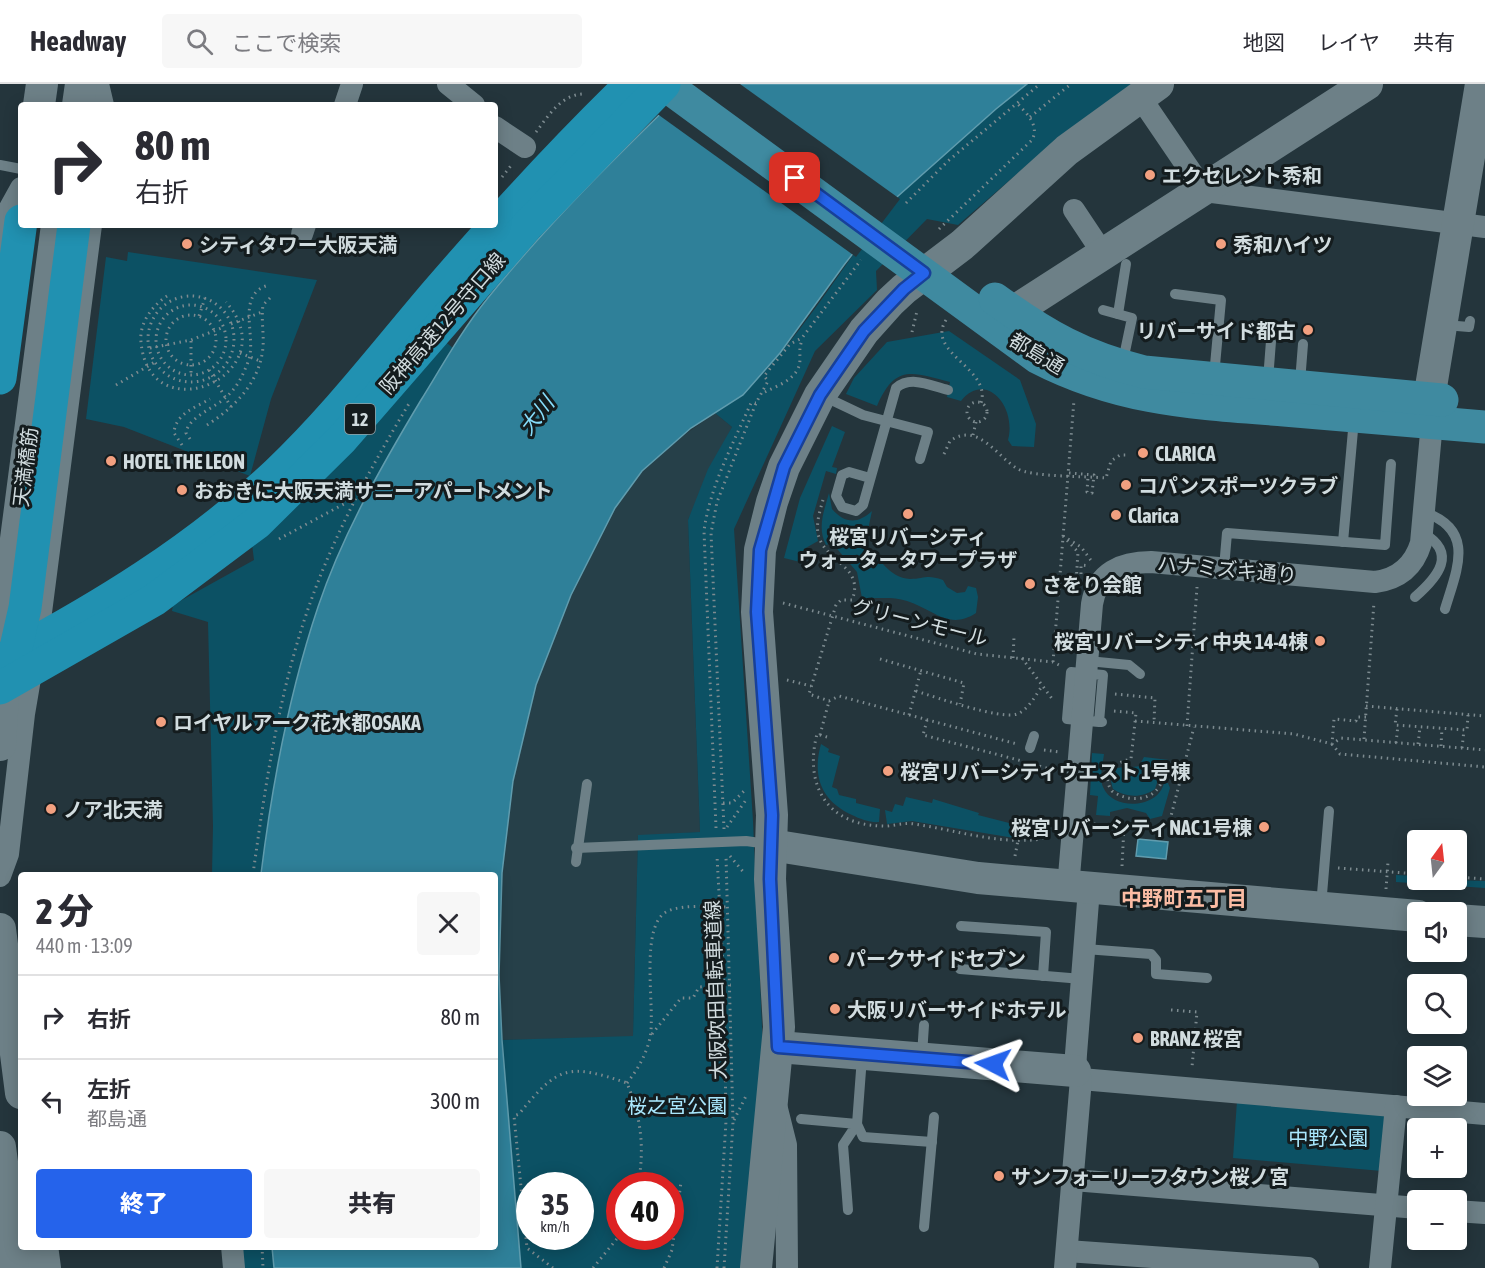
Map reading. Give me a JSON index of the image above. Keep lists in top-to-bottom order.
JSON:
{
  "streets": {
    "highway": ["阪神高速12号守口線", "12"],
    "main road": ["都島通"],
    "street": ["天満橋筋", "ハナミズキ通り"],
    "path": ["グリーンモール", "大阪吹田自転車道線"]
  },
  "crossings": [
    ["阪神高速12号守口線", "都島通"],
    ["都島通", "ハナミズキ通り"]
  ],
  "districts": ["中野町五丁目"],
  "water": ["大川"],
  "parks": ["桜之宮公園", "中野公園"],
  "places": [
    "エクセレント秀和",
    "シティタワー大阪天満",
    "秀和ハイツ",
    "リバーサイド都古",
    "CLARICA",
    "HOTEL THE LEON",
    "コパンスポーツクラブ",
    "おおきに大阪天満サニーアパートメント",
    "桜宮リバーシティ ウォータータワープラザ",
    "Clarica",
    "さをり会館",
    "桜宮リバーシティ中央 14-4棟",
    "ロイヤルアーク花水都OSAKA",
    "桜宮リバーシティウエスト 1号棟",
    "ノア北天満",
    "桜宮リバーシティNAC 1号棟",
    "パークサイドセブン",
    "大阪リバーサイドホテル",
    "BRANZ 桜宮",
    "サンフォーリーフタウン桜ノ宮"
  ],
  "north": "top",
  "page": {
    "header": "Headway",
    "search": "ここで検索",
    "nav": ["地図", "レイヤ", "共有"],
    "turn": ["80 m", "右折"],
    "map_buttons": ["+", "−"],
    "heading": ["2 分", "440 m · 13:09"],
    "list": [
      {
        "name": "右折",
        "value": "80 m"
      },
      {
        "name": "左折",
        "note": "都島通",
        "value": "300 m"
      }
    ],
    "buttons": ["終了", "共有"],
    "speed": "35 km/h",
    "limit": "40"
  }
}
